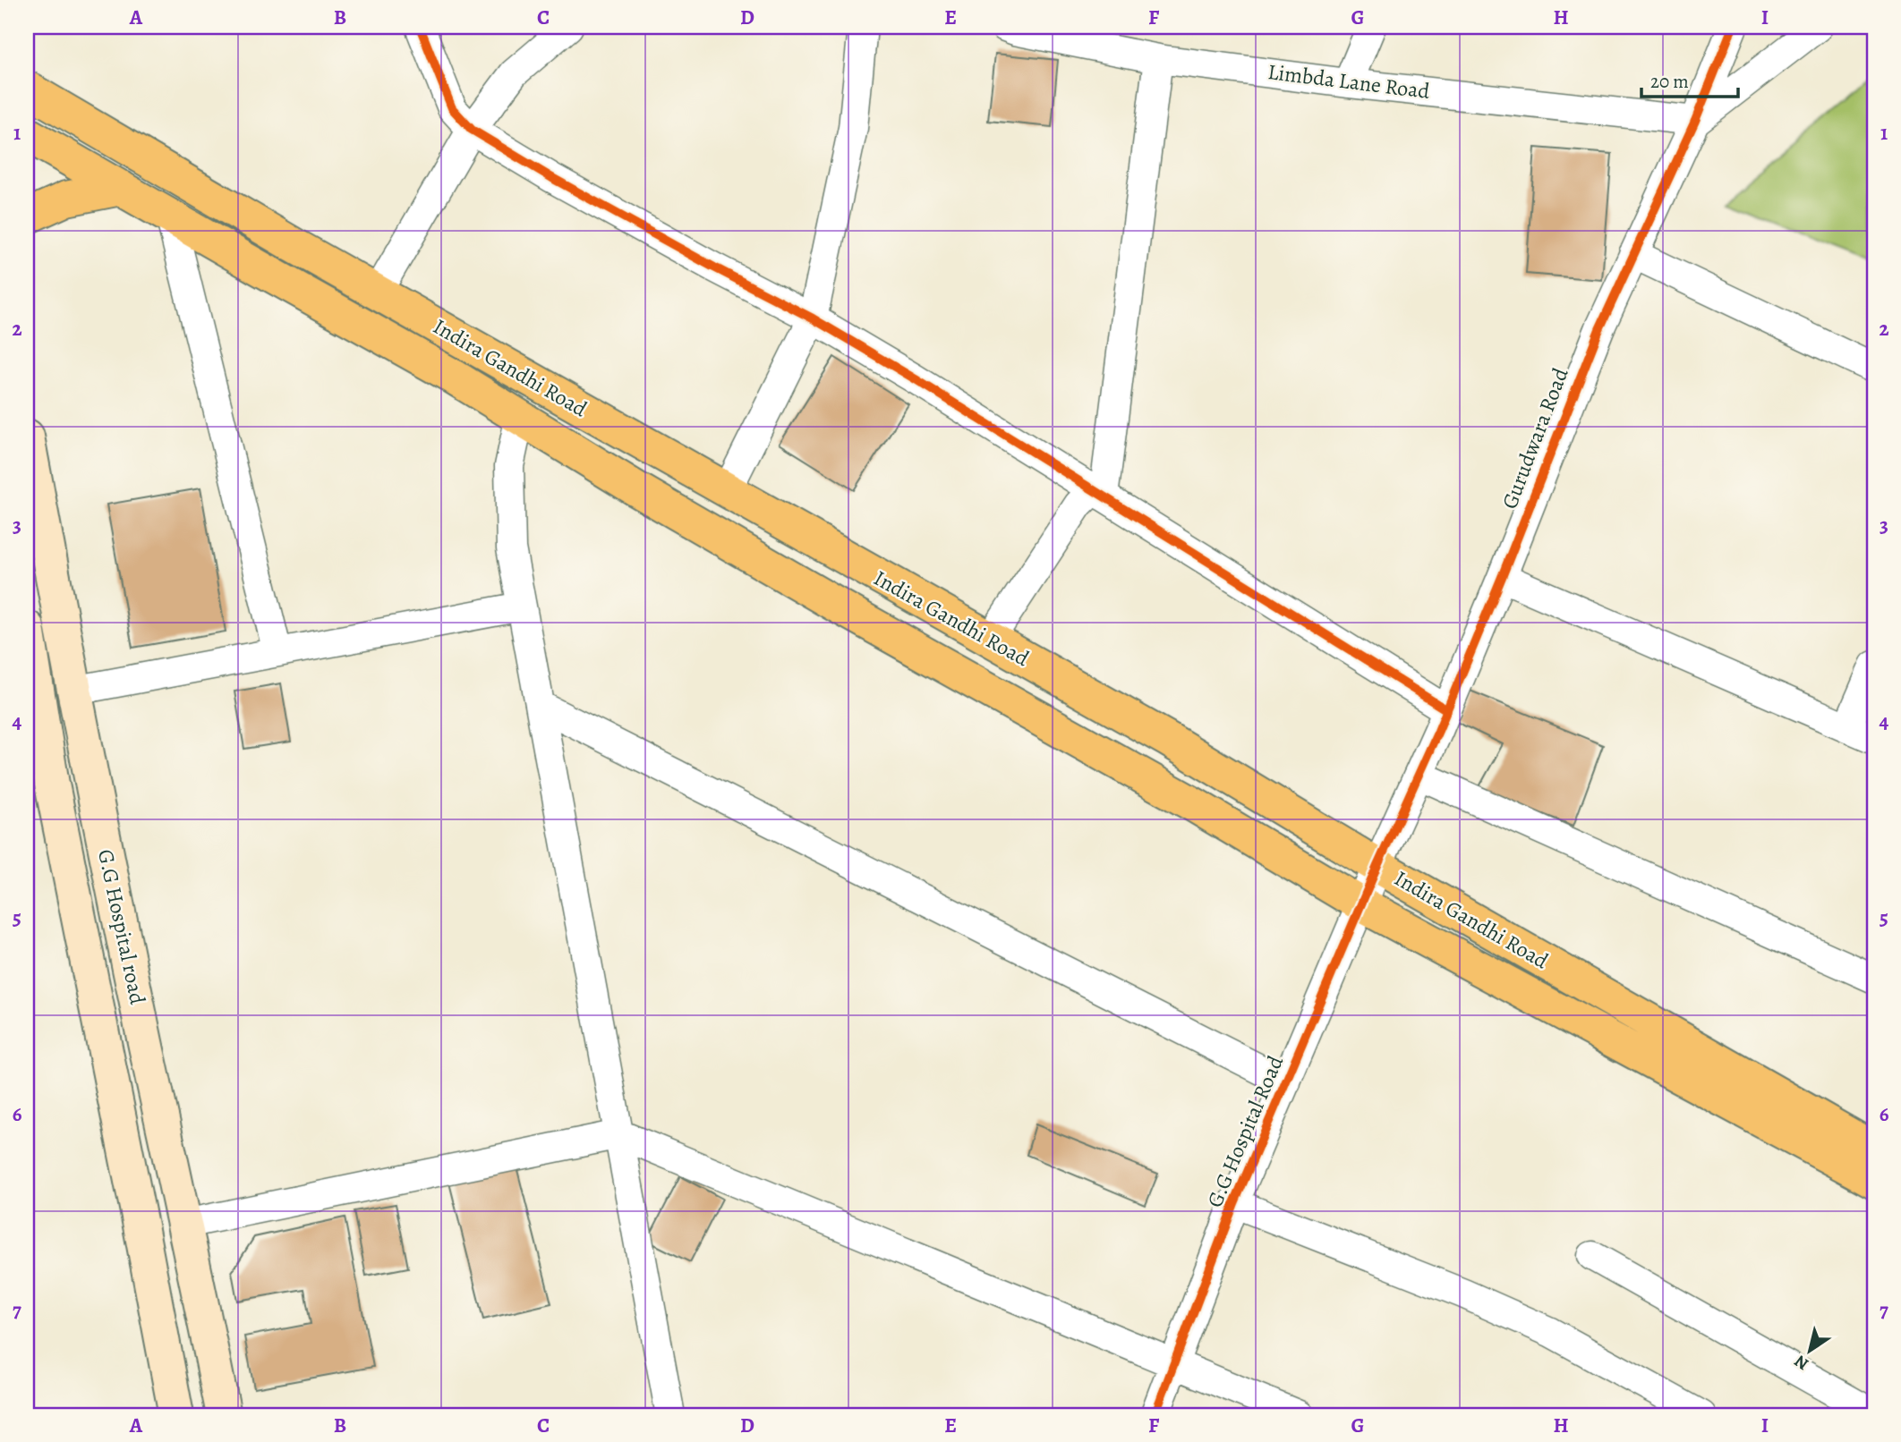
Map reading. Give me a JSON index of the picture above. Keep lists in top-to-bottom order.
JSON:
{
  "streets": {
    "main road": ["Indira Gandhi Road", "G.G Hospital road"],
    "street": ["Limbda Lane Road", "Gurudwara Road", "G.G Hospital Road"]
  },
  "crossings": [
    ["Limbda Lane Road", "Gurudwara Road"],
    ["Indira Gandhi Road", "Gurudwara Road"],
    ["Indira Gandhi Road", "G.G Hospital Road"],
    ["Gurudwara Road", "G.G Hospital Road"]
  ],
  "scale_bar": "20 m",
  "north": "bottom left",
  "grid": {
    "columns": [
      "A",
      "B",
      "C",
      "D",
      "E",
      "F",
      "G",
      "H",
      "I"
    ],
    "rows": [
      "1",
      "2",
      "3",
      "4",
      "5",
      "6",
      "7"
    ]
  }
}
